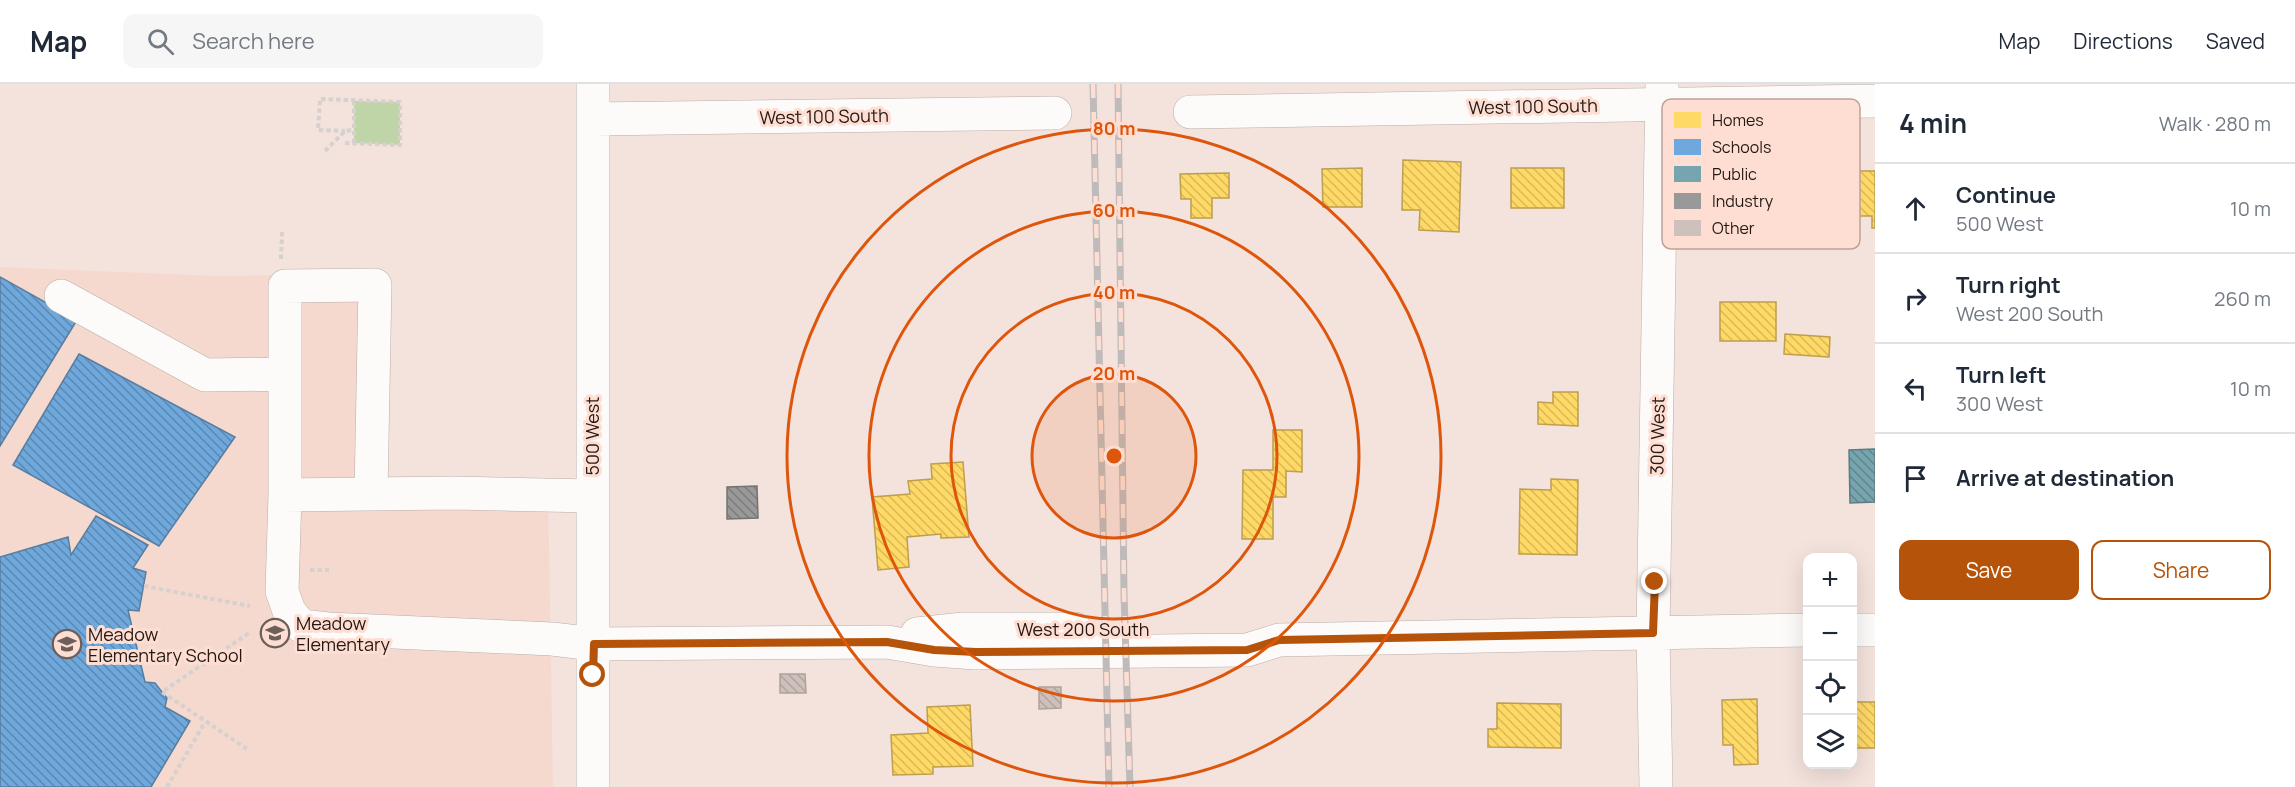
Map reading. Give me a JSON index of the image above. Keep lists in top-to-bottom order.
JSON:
{
  "streets": {
    "street": [
      "West 100 South",
      "500 West",
      "300 West",
      "West 200 South"
    ]
  },
  "crossings": [
    ["West 100 South", "500 West"],
    ["West 100 South", "300 West"],
    ["500 West", "West 200 South"],
    ["300 West", "West 200 South"]
  ],
  "places": {
    "school or university": ["Meadow Elementary", "Meadow Elementary School"]
  },
  "legend": [
    "Homes",
    "Schools",
    "Public",
    "Industry",
    "Other"
  ],
  "page": {
    "header": "Map",
    "search": "Search here",
    "nav": ["Map", "Directions", "Saved"],
    "heading": ["4 min", "Walk · 280 m"],
    "list": [
      ["Continue", "500 West", "10 m"],
      ["Turn right", "West 200 South", "260 m"],
      ["Turn left", "300 West", "10 m"],
      "Arrive at destination"
    ],
    "buttons": ["Save", "Share"],
    "map_buttons": ["+", "−"]
  },
  "rings": [
    "80 m",
    "60 m",
    "40 m",
    "20 m"
  ]
}
